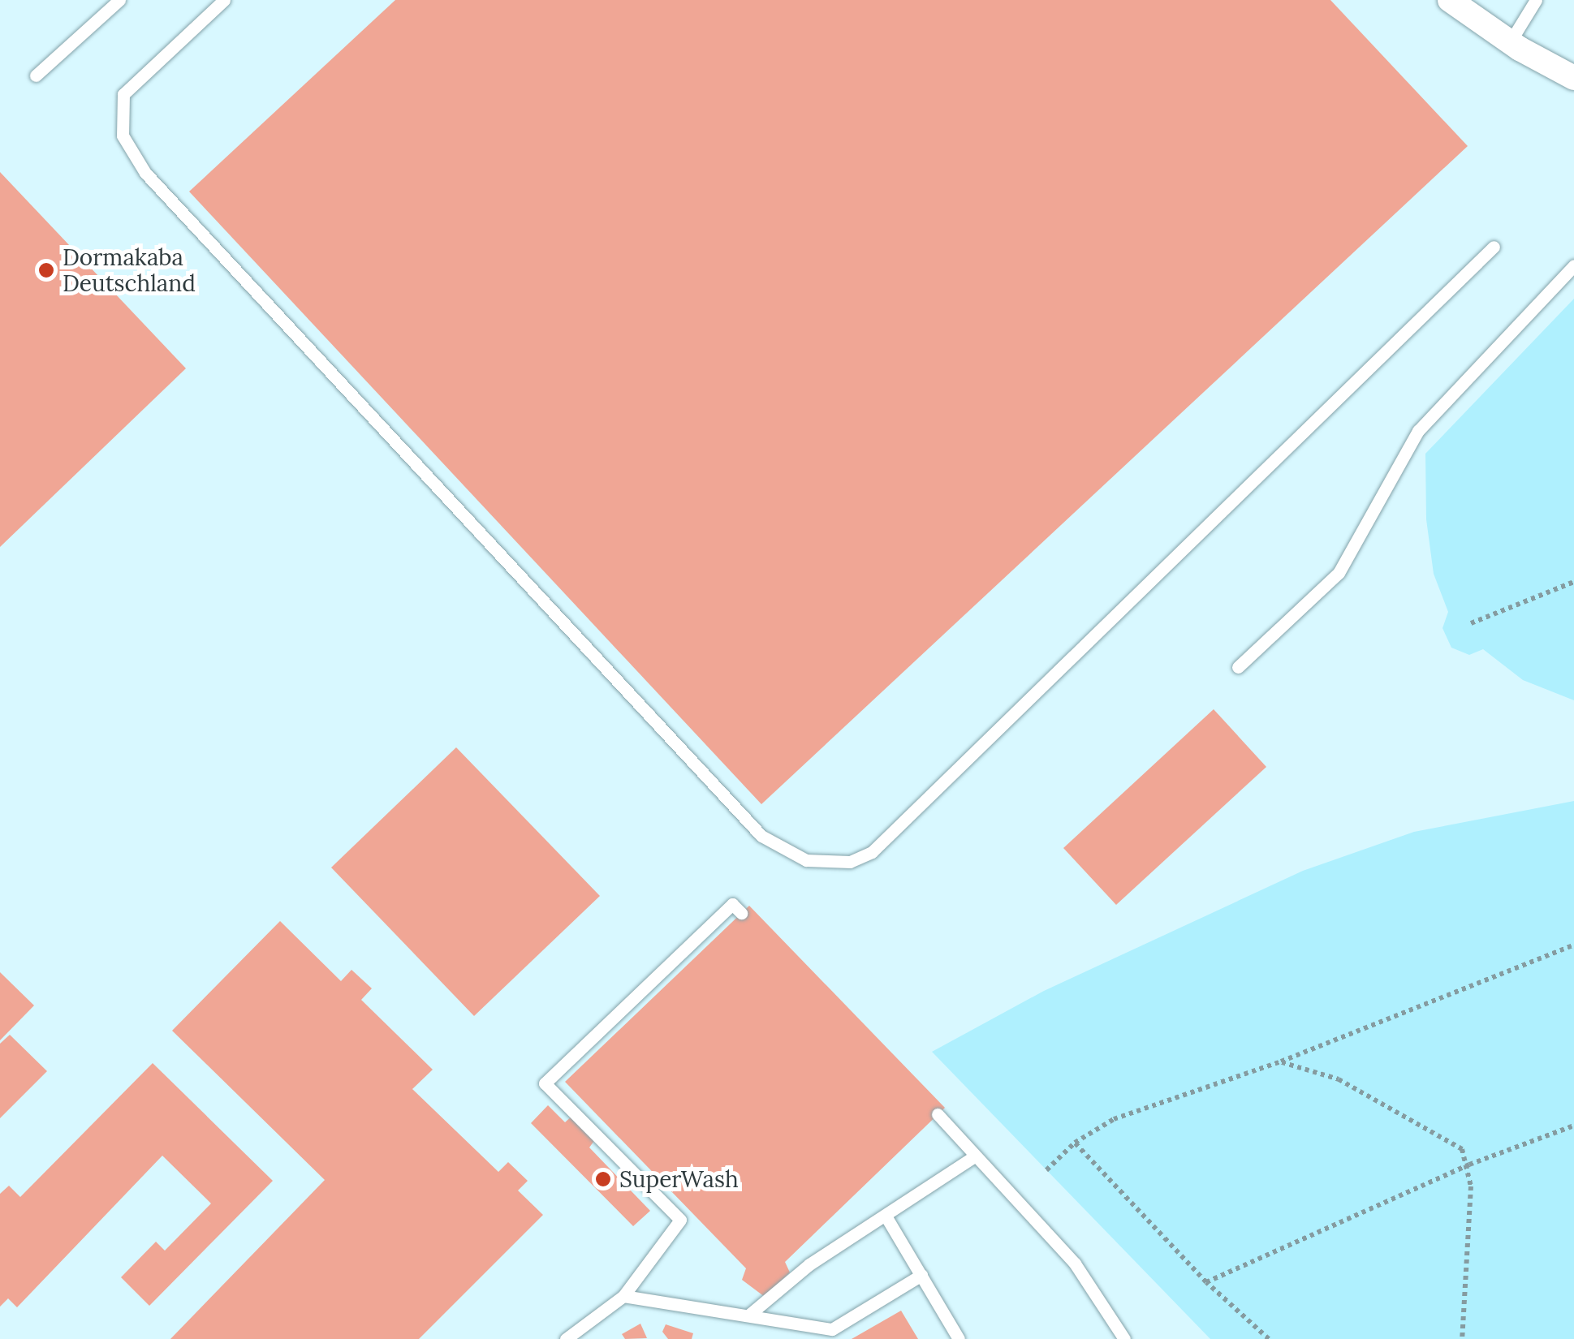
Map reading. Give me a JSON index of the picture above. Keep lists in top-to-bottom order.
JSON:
{
  "places": ["Dormakaba Deutschland", "SuperWash"]
}
